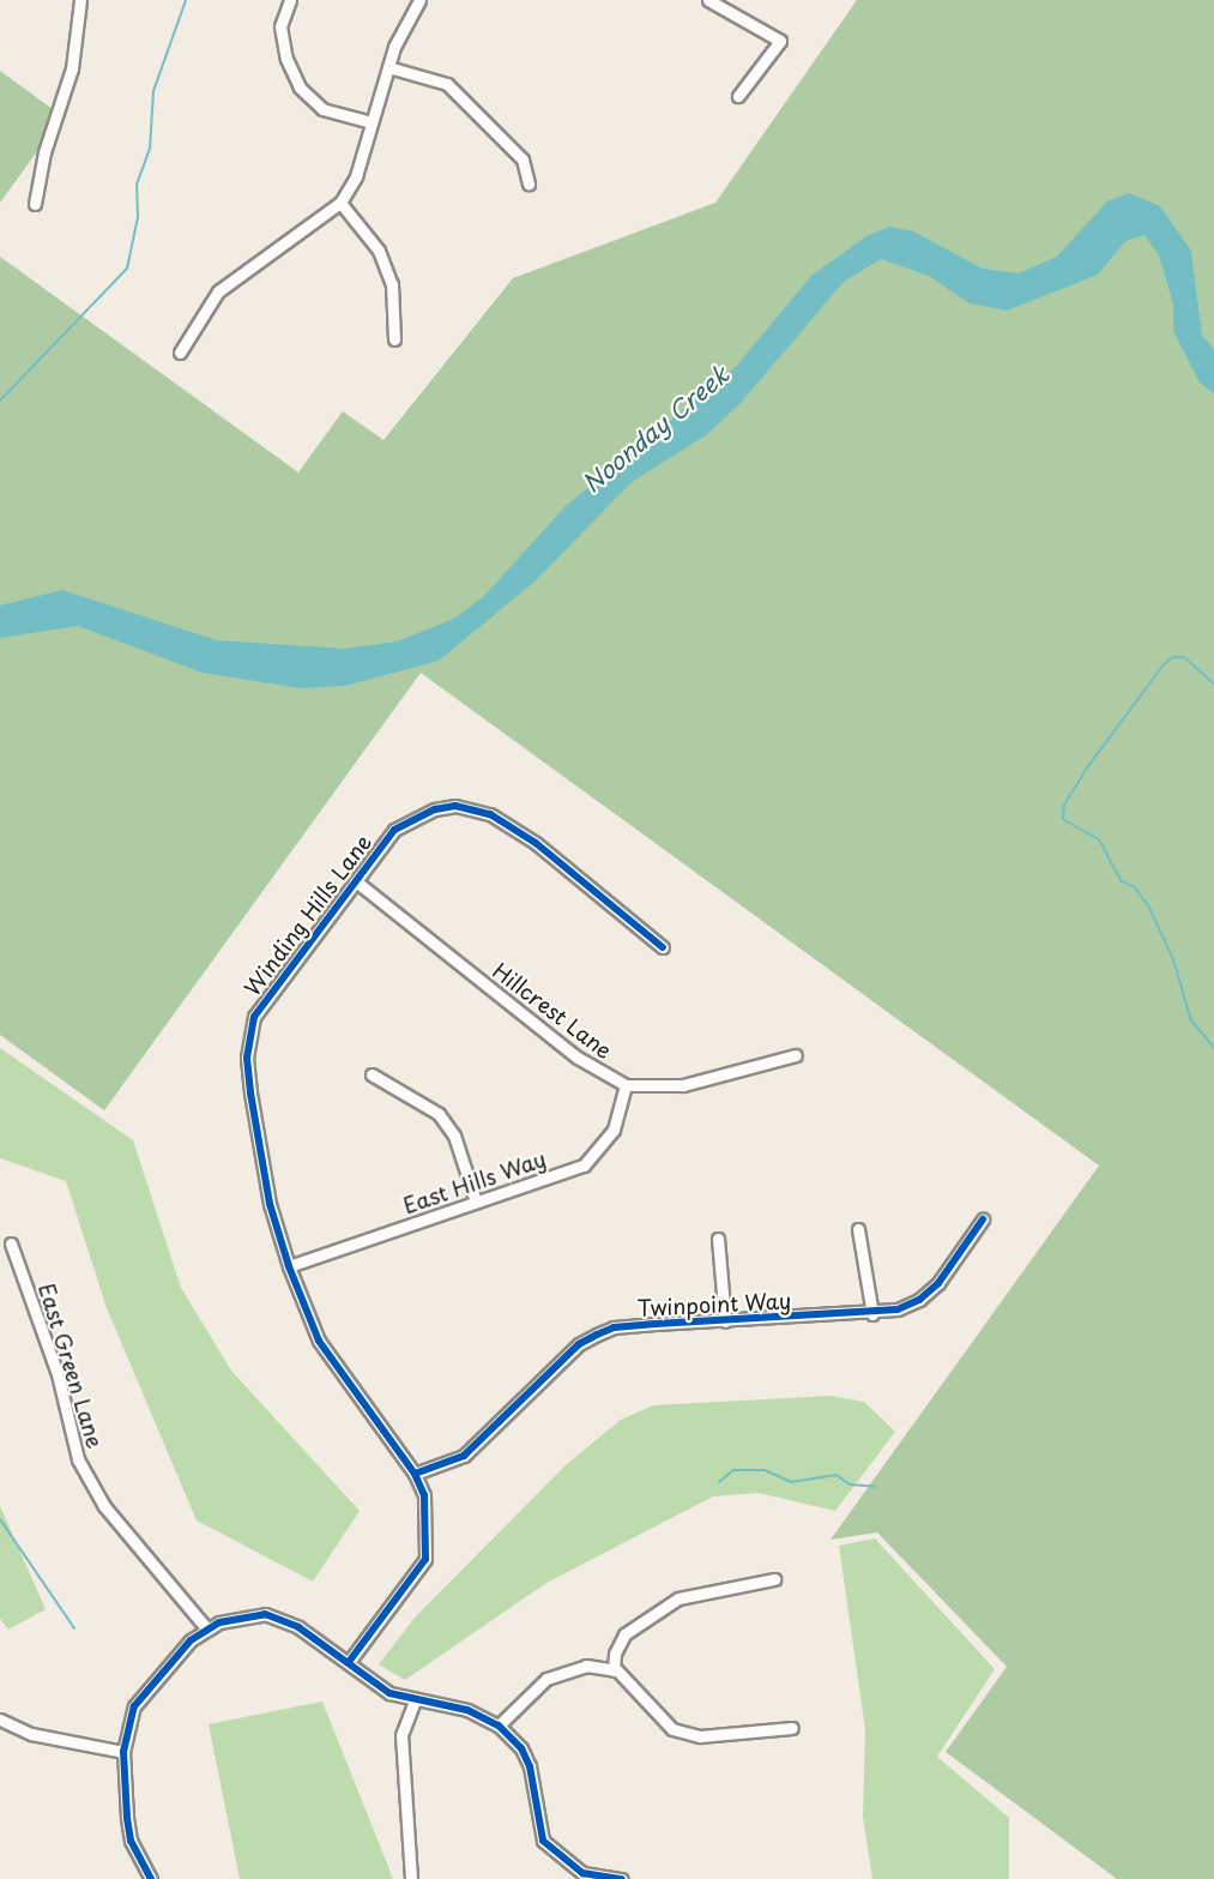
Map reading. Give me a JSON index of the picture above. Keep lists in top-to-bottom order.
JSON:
{
  "streets": {
    "street": [
      "Winding Hills Lane",
      "Hillcrest Lane",
      "East Hills Way",
      "Twinpoint Way",
      "East Green Lane"
    ]
  },
  "crossings": [
    ["Winding Hills Lane", "Hillcrest Lane"],
    ["Winding Hills Lane", "East Hills Way"],
    ["Winding Hills Lane", "Twinpoint Way"],
    ["Hillcrest Lane", "East Hills Way"]
  ],
  "water": ["Noonday Creek"]
}
